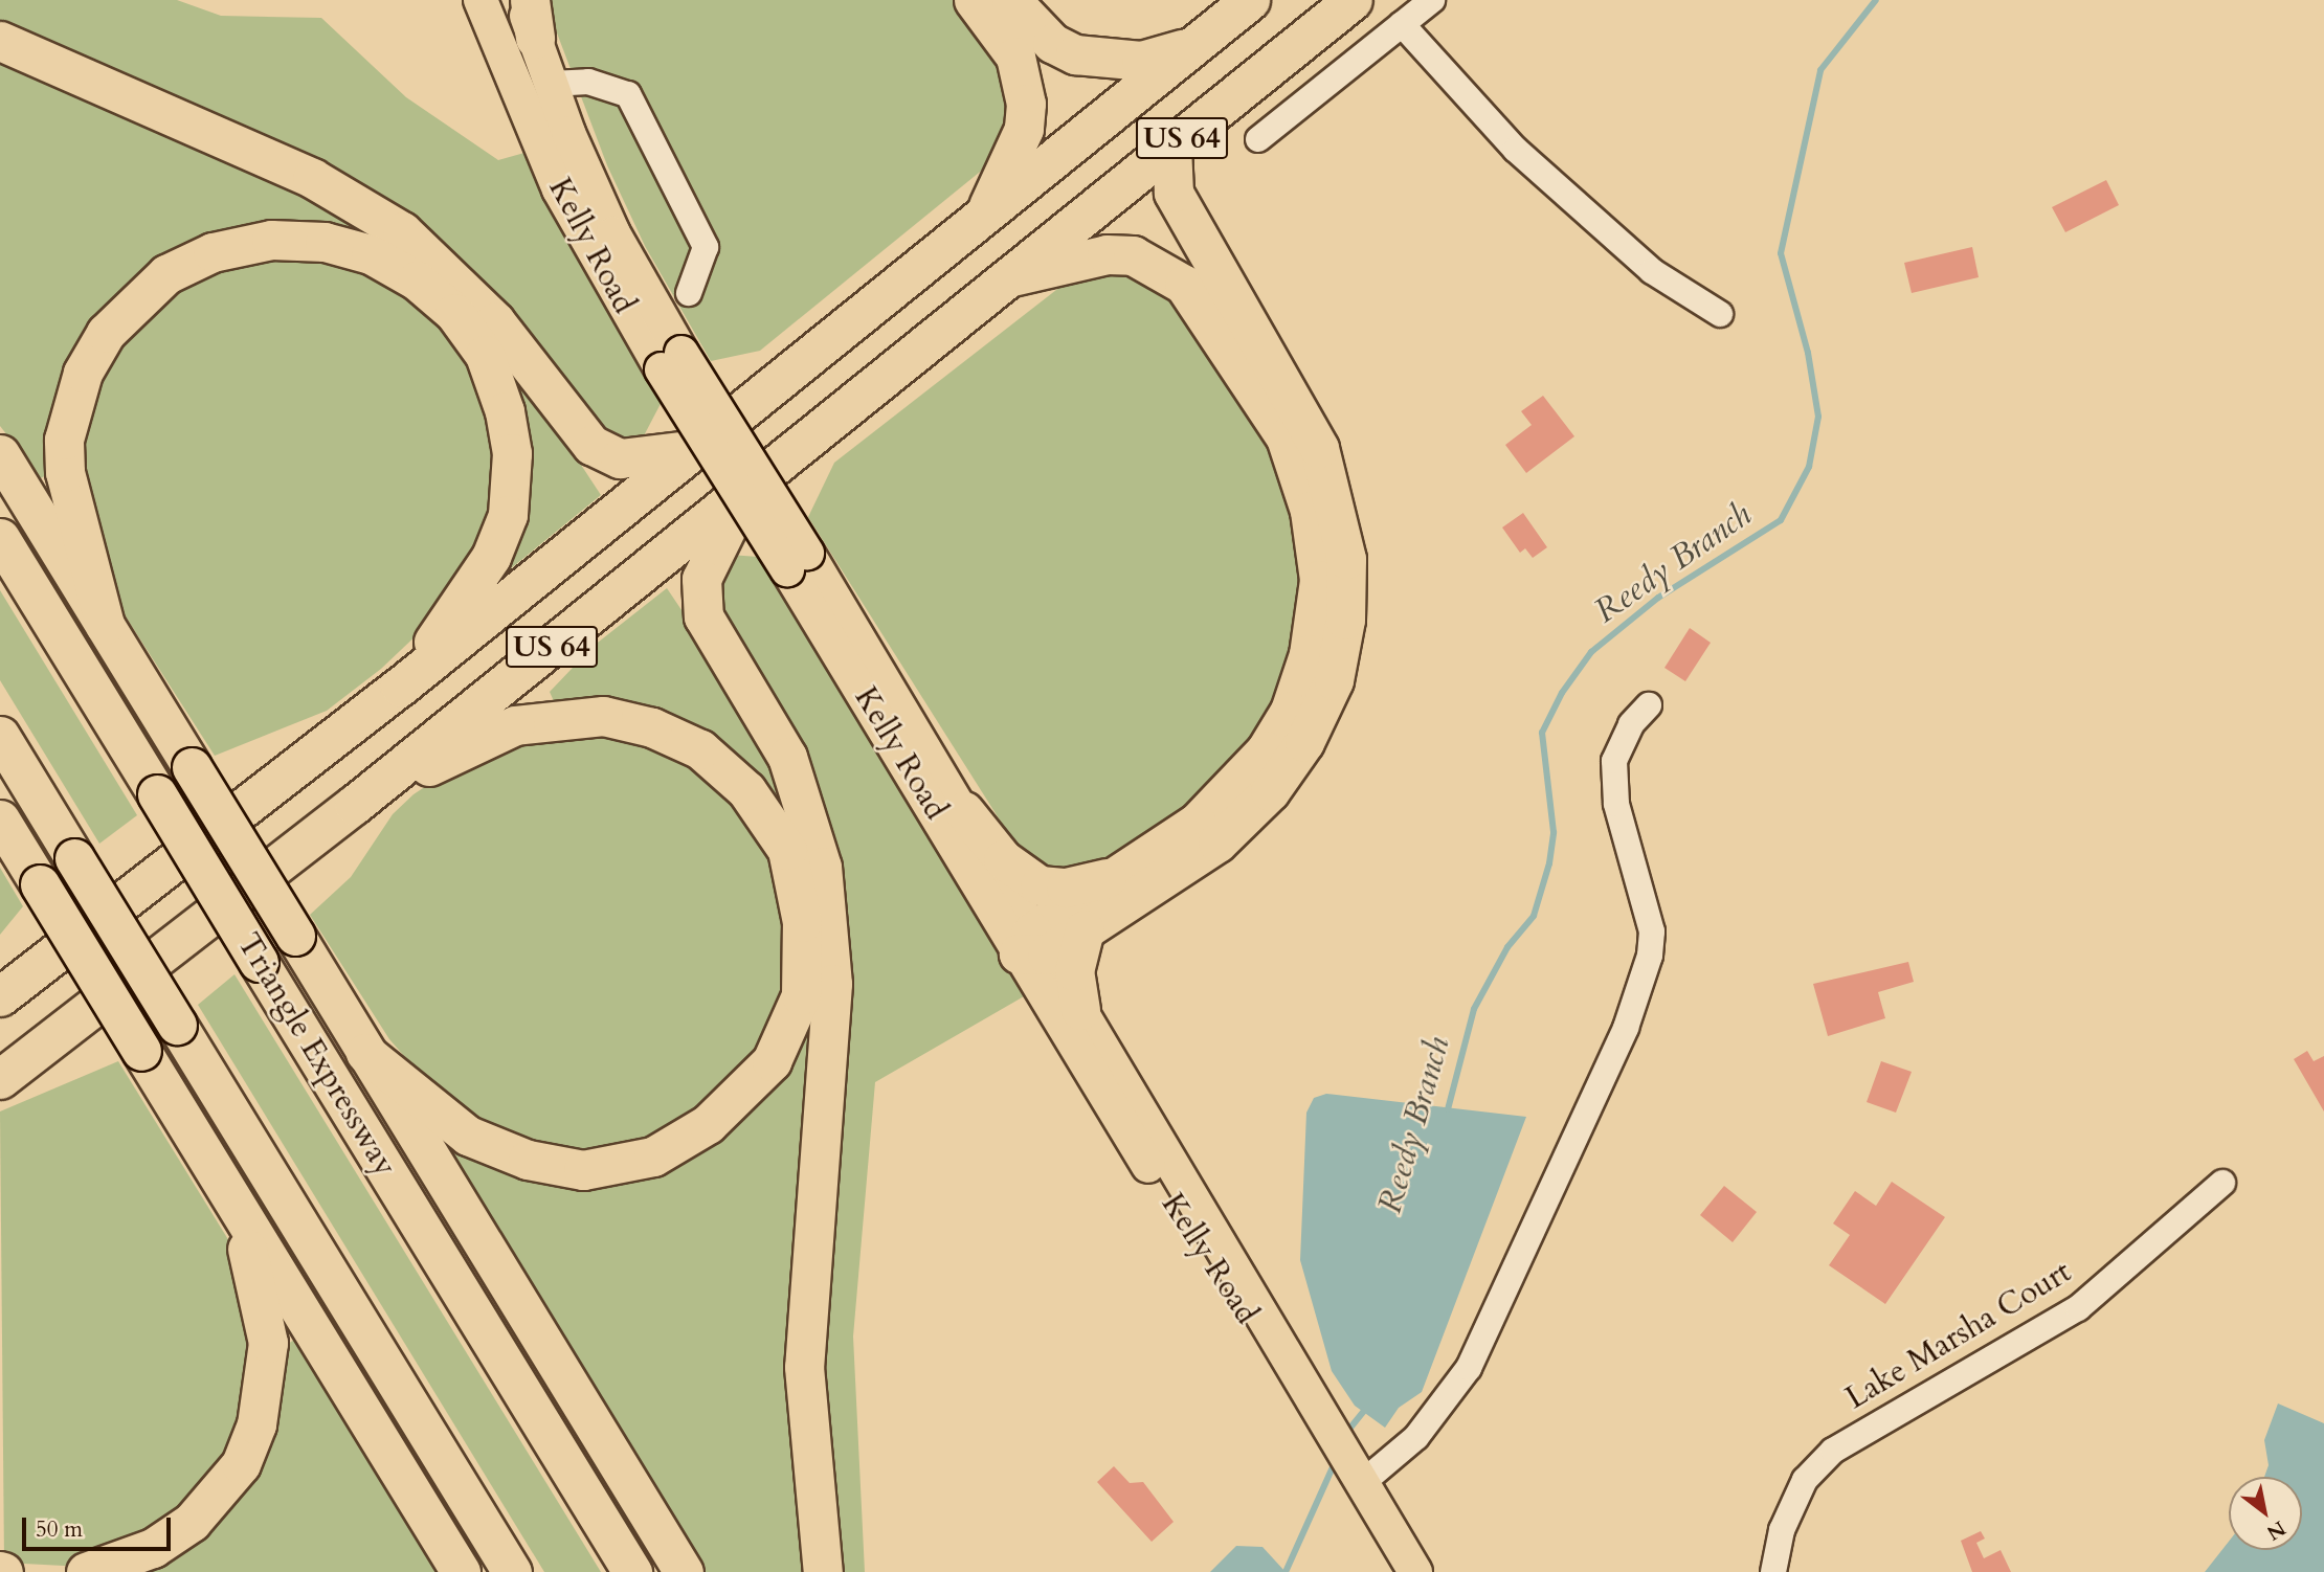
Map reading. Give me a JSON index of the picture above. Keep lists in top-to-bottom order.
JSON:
{
  "streets": {
    "highway": ["US 64", "Triangle Expressway"],
    "main road": ["Kelly Road"],
    "street": ["Lake Marsha Court"]
  },
  "water": ["Reedy Branch"],
  "scale_bar": "50 m",
  "north": "bottom right"
}
